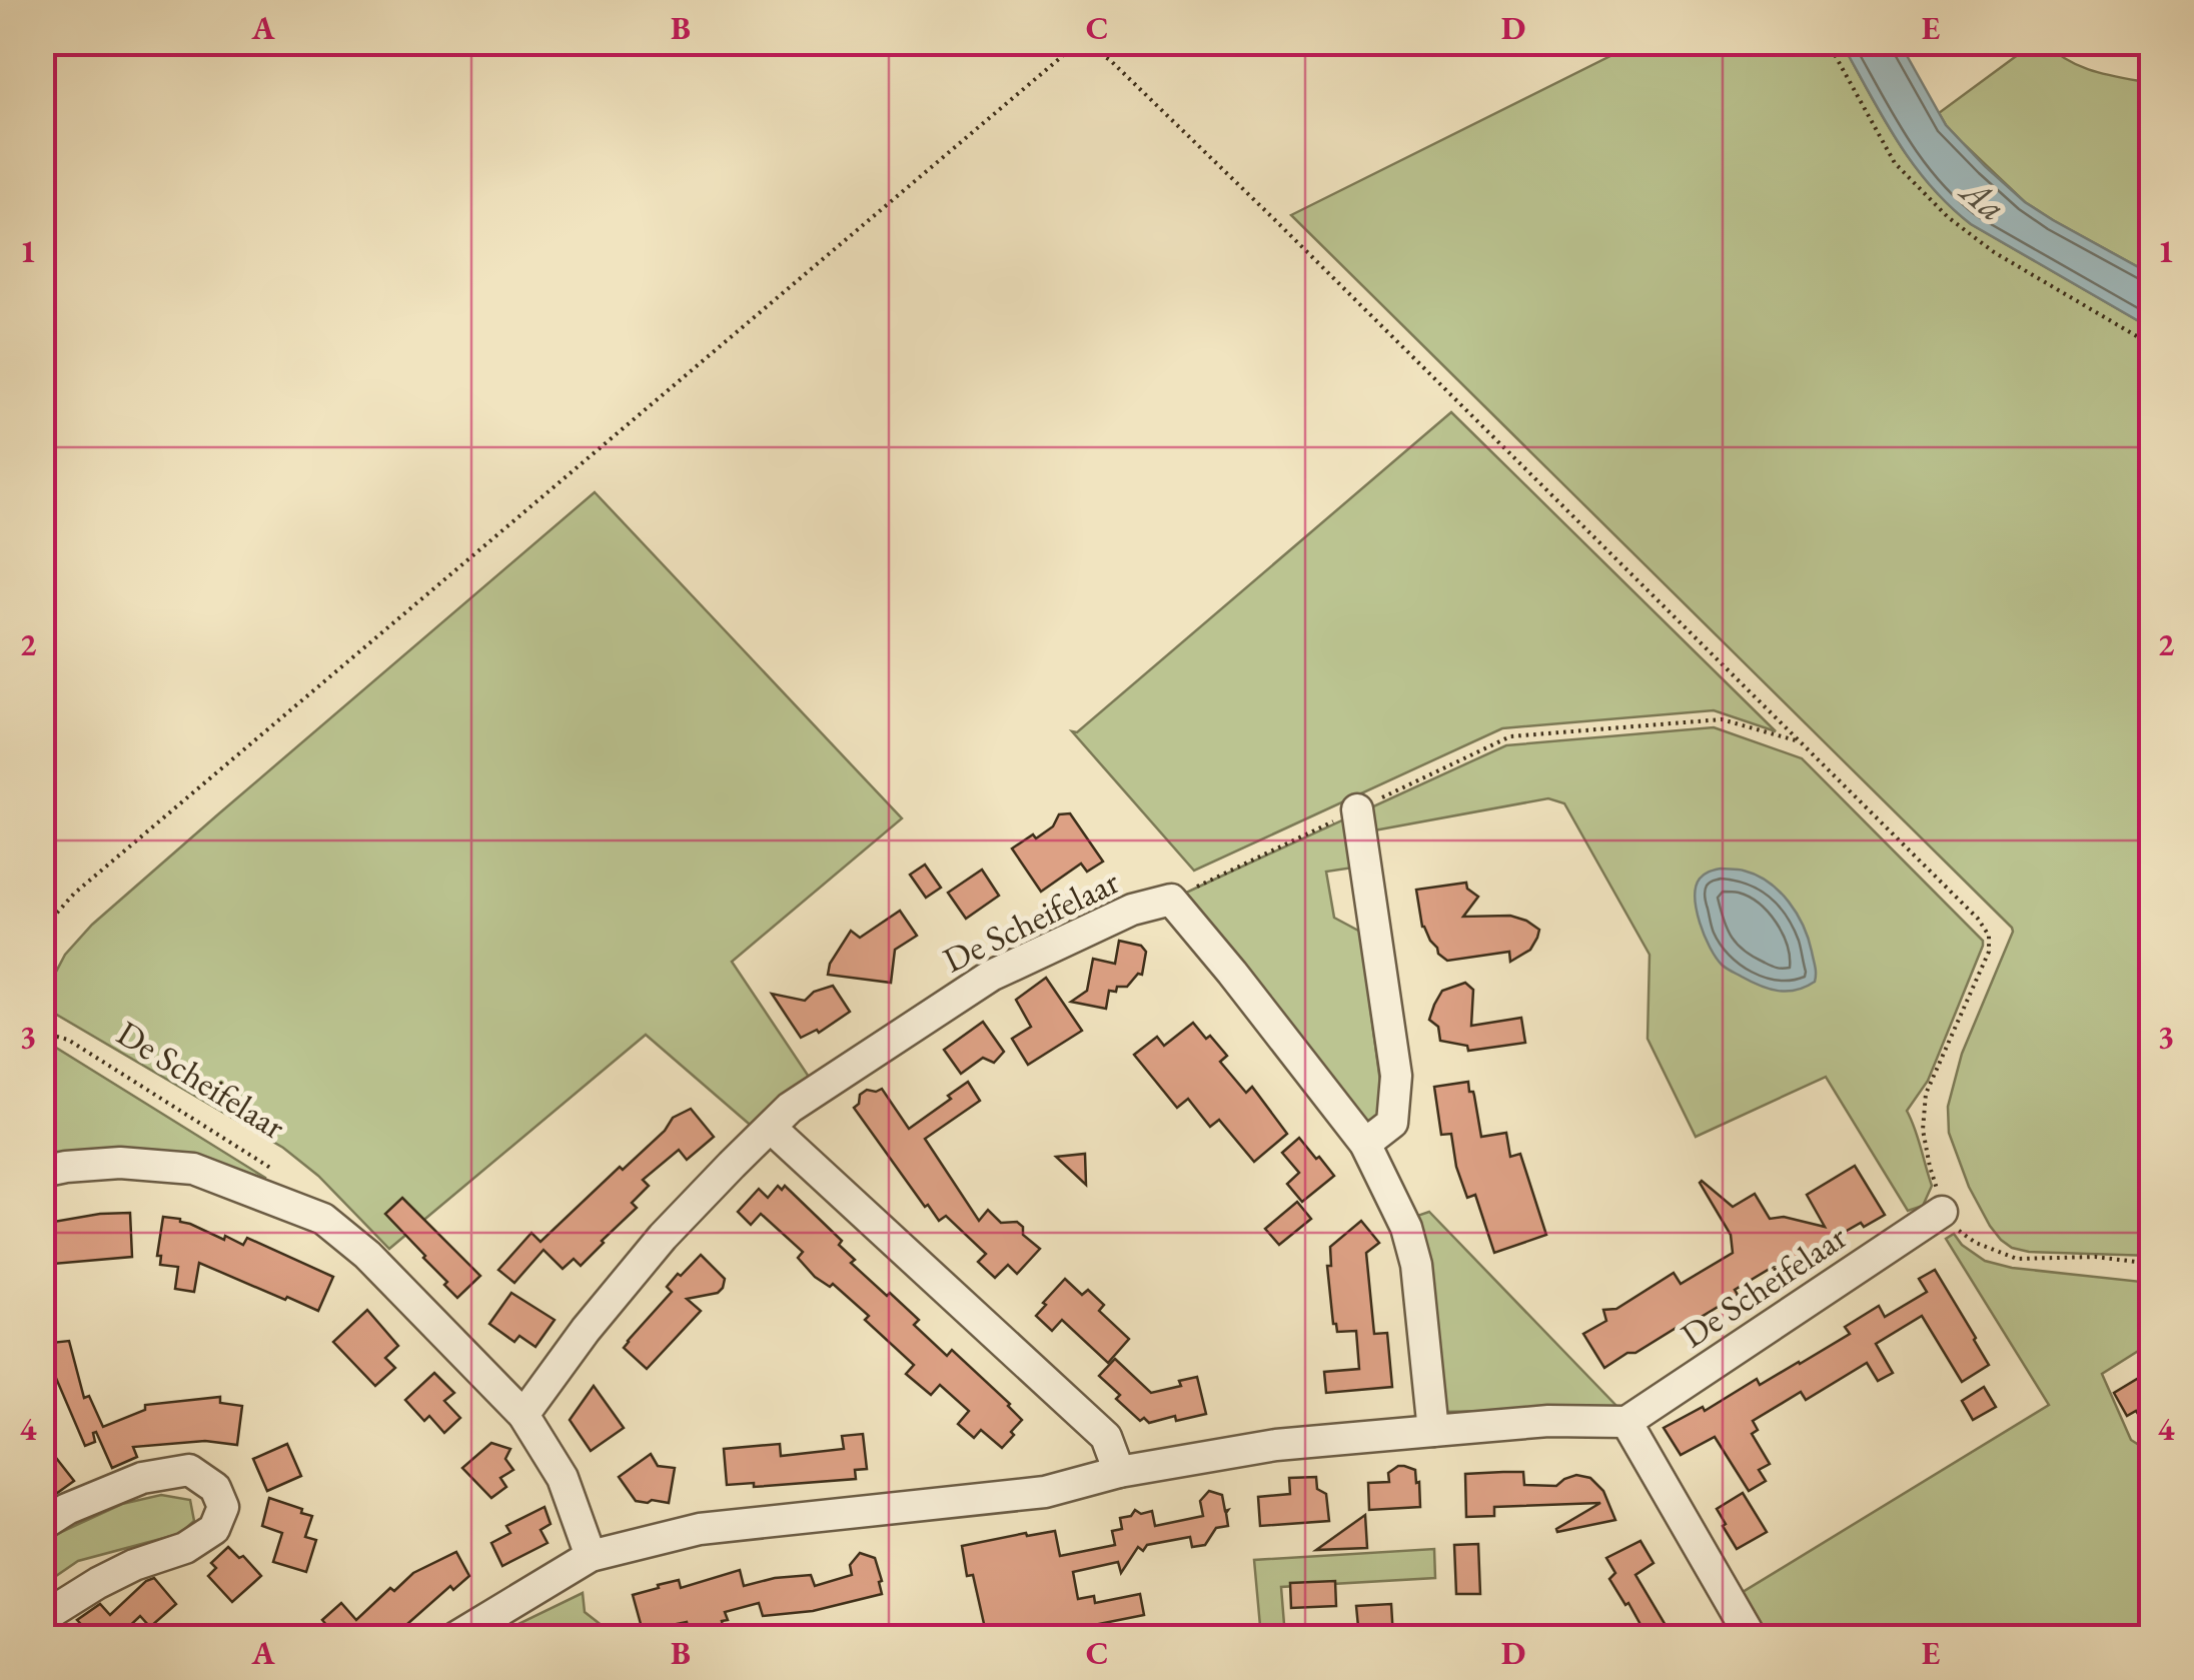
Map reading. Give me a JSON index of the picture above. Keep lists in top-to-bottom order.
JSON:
{
  "streets": {
    "street": ["De Scheifelaar"]
  },
  "water": ["Aa"],
  "grid": {
    "columns": [
      "A",
      "B",
      "C",
      "D",
      "E"
    ],
    "rows": [
      "1",
      "2",
      "3",
      "4"
    ]
  }
}
